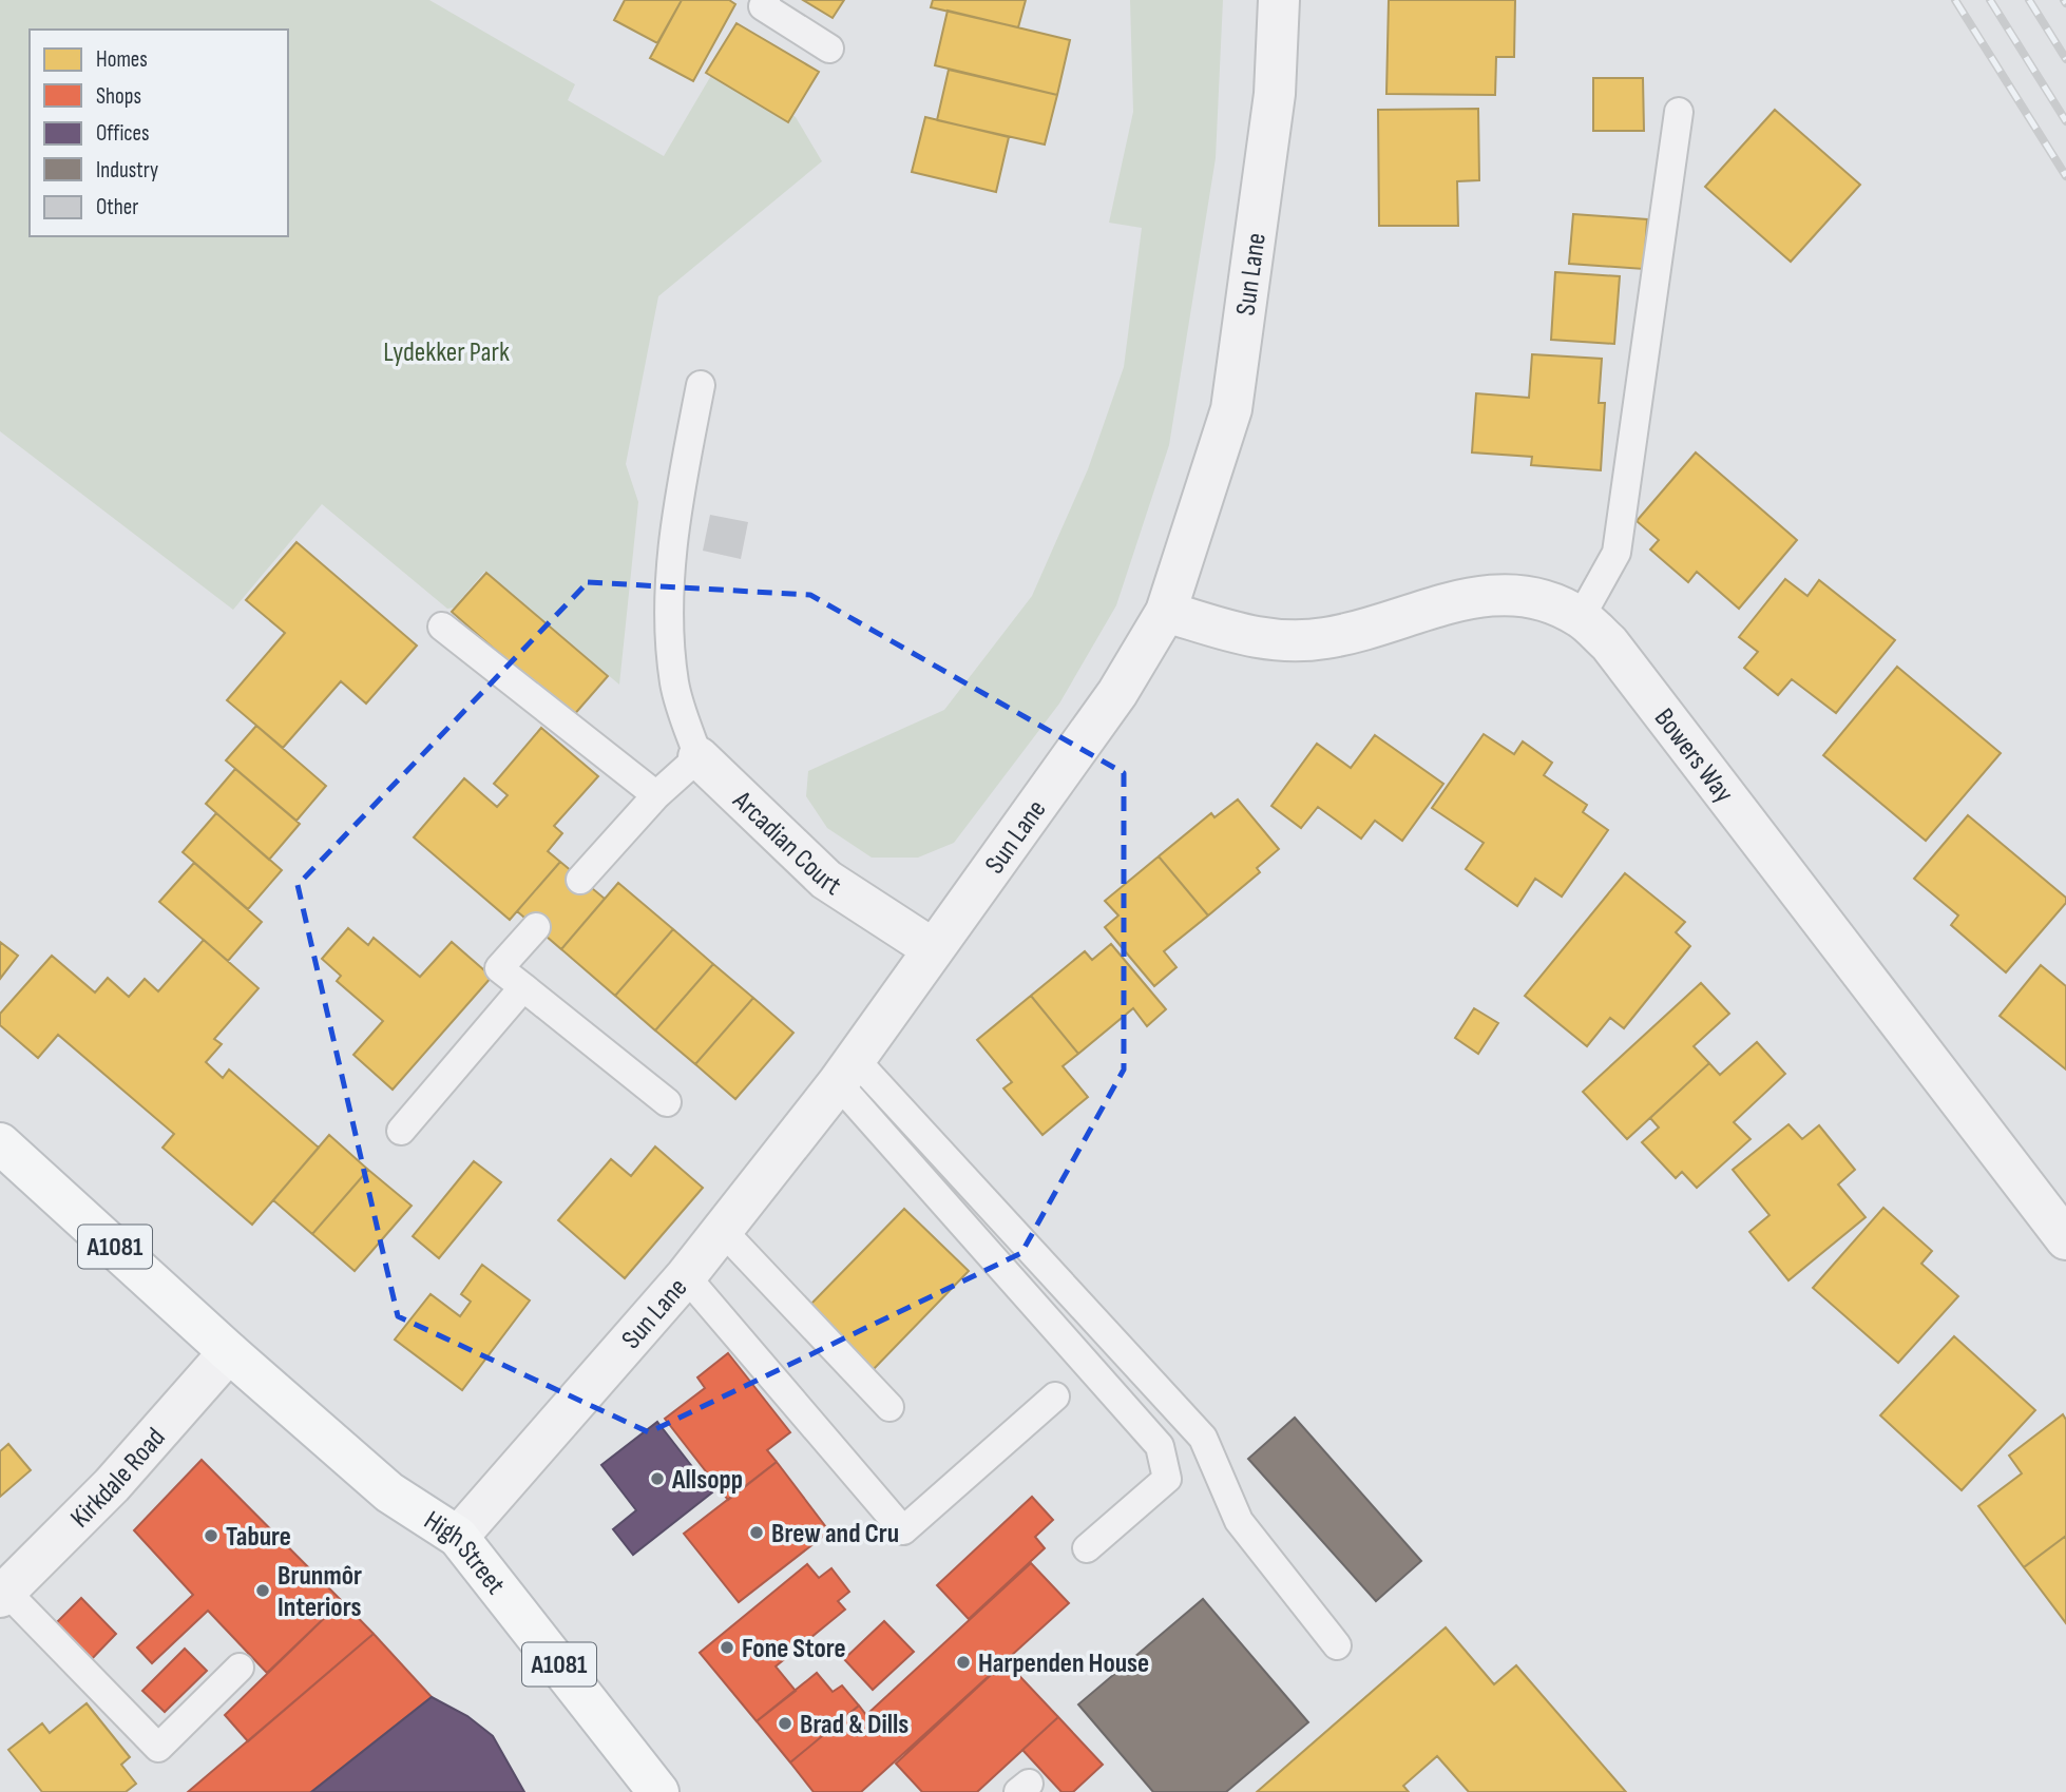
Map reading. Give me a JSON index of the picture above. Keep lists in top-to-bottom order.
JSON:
{
  "streets": {
    "main road": ["A1081", "High Street"],
    "street": [
      "Sun Lane",
      "Bowers Way",
      "Arcadian Court",
      "Kirkdale Road"
    ]
  },
  "crossings": [
    ["Sun Lane", "Bowers Way"],
    ["Sun Lane", "Arcadian Court"],
    ["Sun Lane", "High Street"],
    ["A1081", "Kirkdale Road"],
    ["A1081", "High Street"],
    ["Kirkdale Road", "High Street"]
  ],
  "parks": ["Lydekker Park"],
  "places": [
    "Allsopp",
    "Brew and Cru",
    "Tabure",
    "Brunmôr Interiors",
    "Fone Store",
    "Harpenden House",
    "Brad & Dills"
  ],
  "legend": [
    "Homes",
    "Shops",
    "Offices",
    "Industry",
    "Other"
  ]
}
